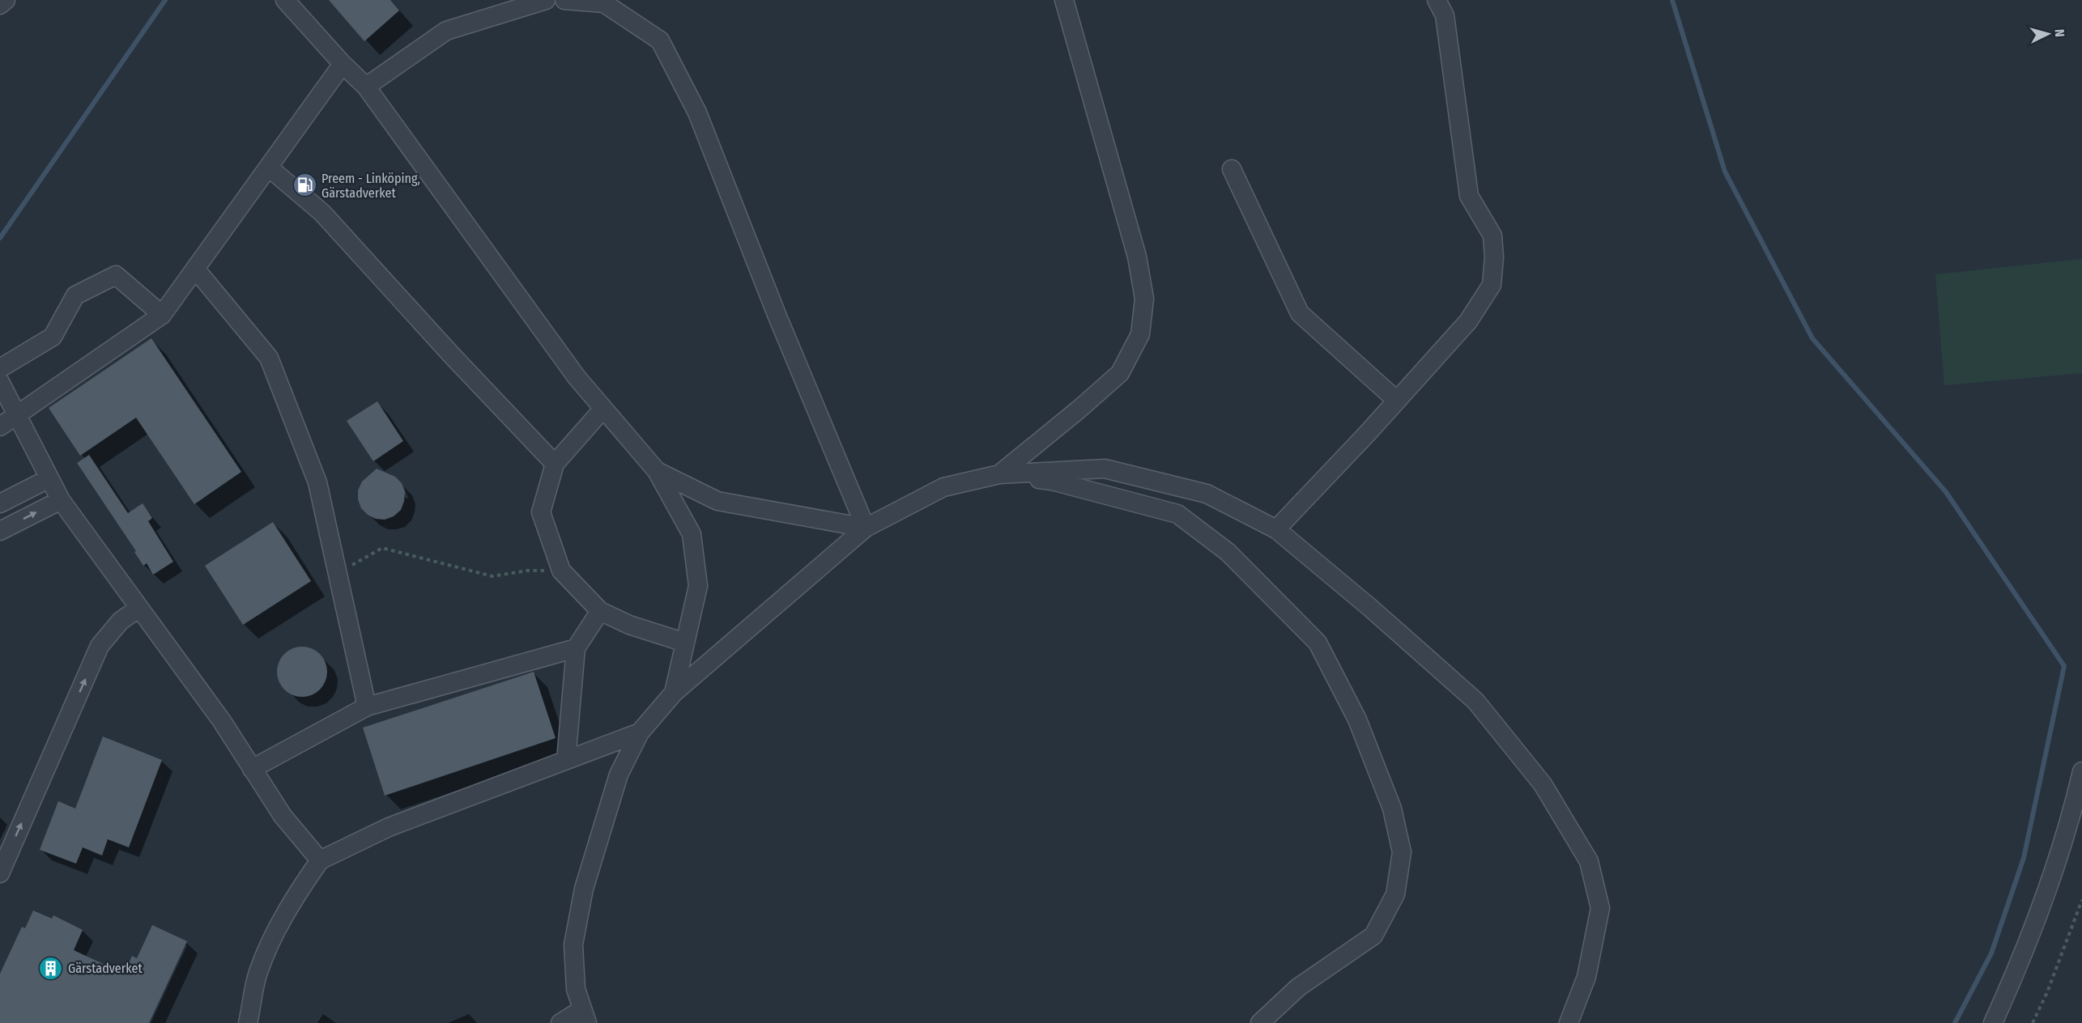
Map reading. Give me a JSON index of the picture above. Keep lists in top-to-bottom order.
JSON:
{
  "places": {
    "fuel station": ["Preem - Linköping, Gärstadverket"],
    "building": ["Gärstadverket"]
  },
  "north": "right"
}
